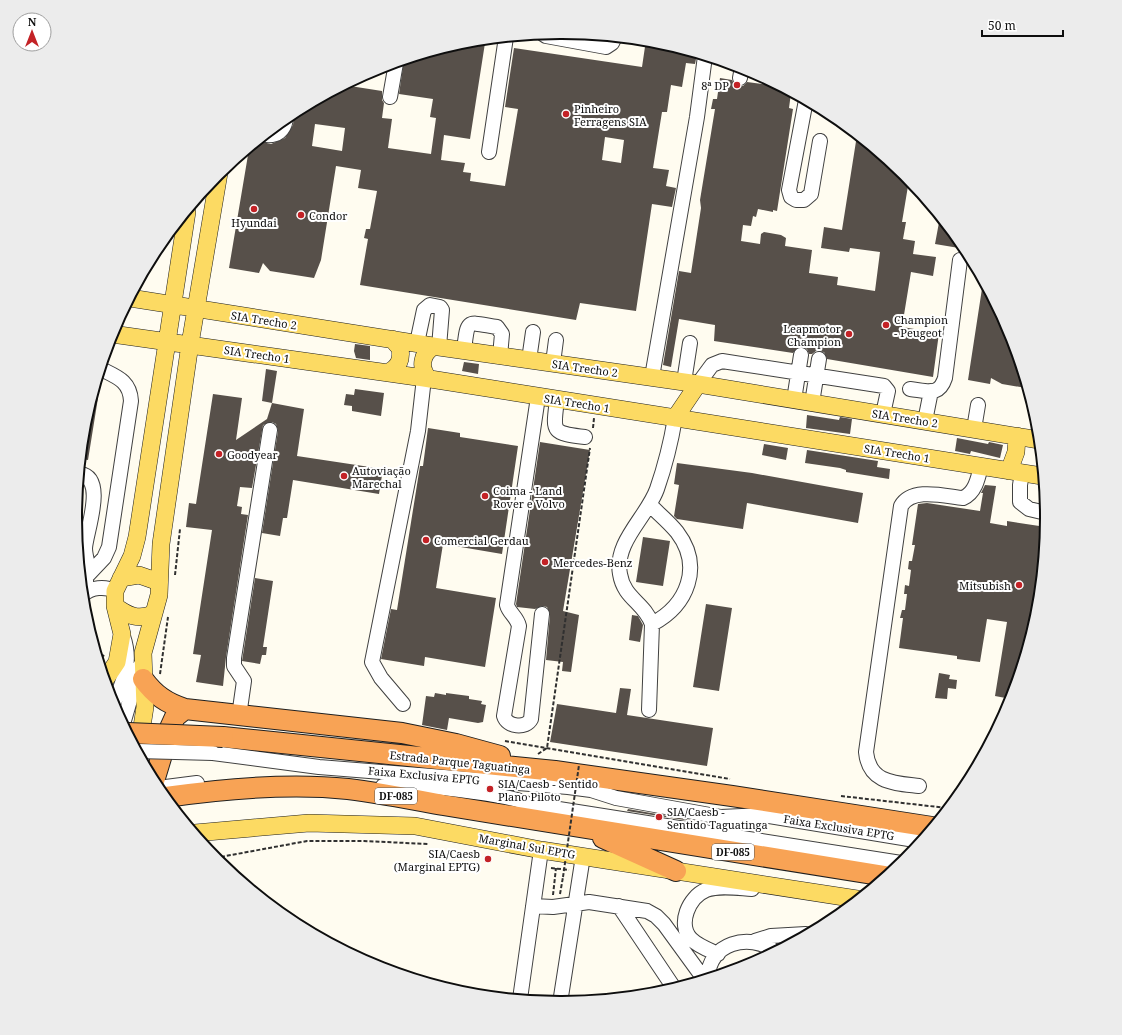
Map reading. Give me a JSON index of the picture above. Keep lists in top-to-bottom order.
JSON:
{
  "streets": {
    "highway": ["Estrada Parque Taguatinga", "DF-085"],
    "main road": ["SIA Trecho 2", "SIA Trecho 1", "Marginal Sul EPTG"],
    "street": ["Faixa Exclusiva EPTG"]
  },
  "crossings": [
    ["Estrada Parque Taguatinga", "Faixa Exclusiva EPTG"],
    ["Faixa Exclusiva EPTG", "DF-085"]
  ],
  "places": [
    "8ª DP",
    "Pinheiro Ferragens SIA",
    "Hyundai",
    "Condor",
    "Champion - Peugeot",
    "Leapmotor Champion",
    "Goodyear",
    "Autoviação Marechal",
    "Coima - Land Rover e Volvo",
    "Comercial Gerdau",
    "Mercedes-Benz",
    "Mitsubish",
    "SIA/Caesb - Sentido Plano Piloto",
    "SIA/Caesb - Sentido Taguatinga",
    "SIA/Caesb (Marginal EPTG)"
  ],
  "scale_bar": "50 m",
  "north": "top"
}
